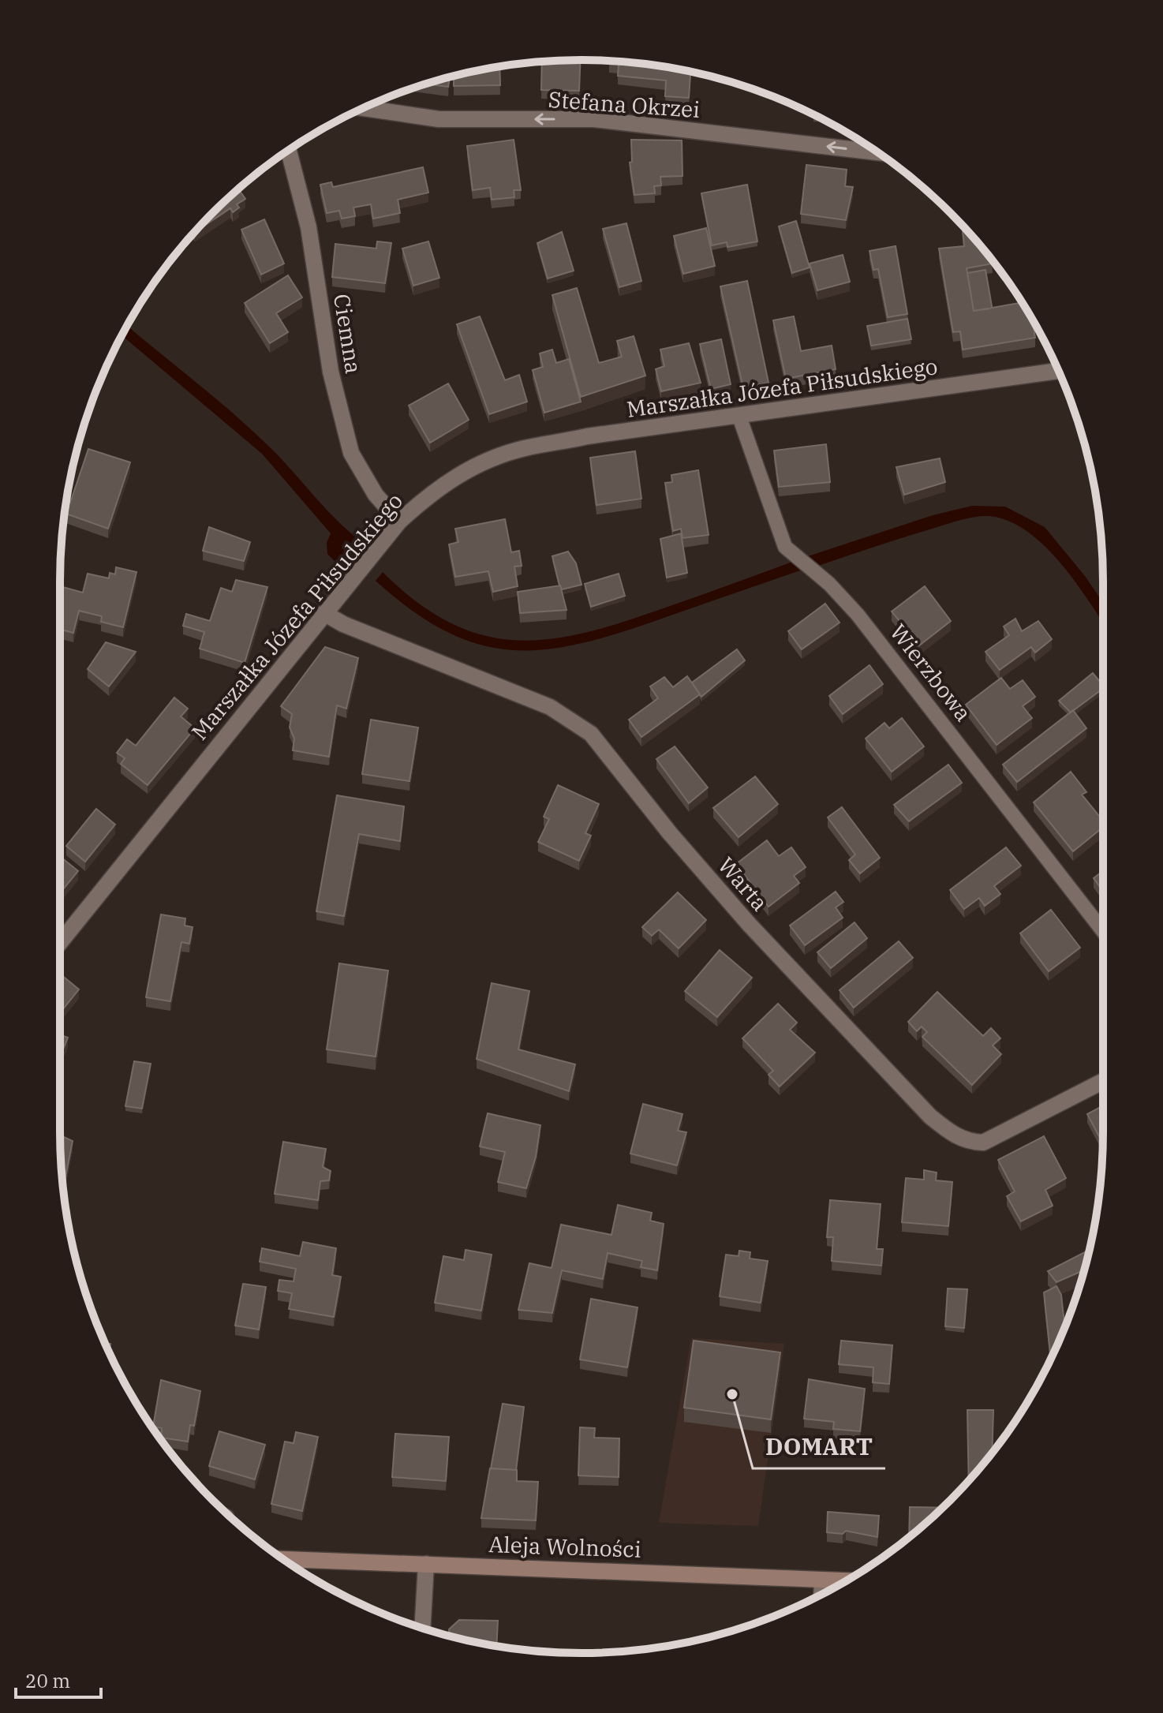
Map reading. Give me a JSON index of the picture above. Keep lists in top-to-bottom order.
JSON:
{
  "streets": {
    "street": [
      "Stefana Okrzei",
      "Ciemna",
      "Marszałka Józefa Piłsudskiego",
      "Warta",
      "Aleja Wolności"
    ],
    "lane": ["Wierzbowa"]
  },
  "crossings": [
    ["Ciemna", "Marszałka Józefa Piłsudskiego"],
    ["Marszałka Józefa Piłsudskiego", "Wierzbowa"],
    ["Marszałka Józefa Piłsudskiego", "Warta"]
  ],
  "one_way": ["Stefana Okrzei"],
  "places": ["DOMART"],
  "scale_bar": "20 m"
}
